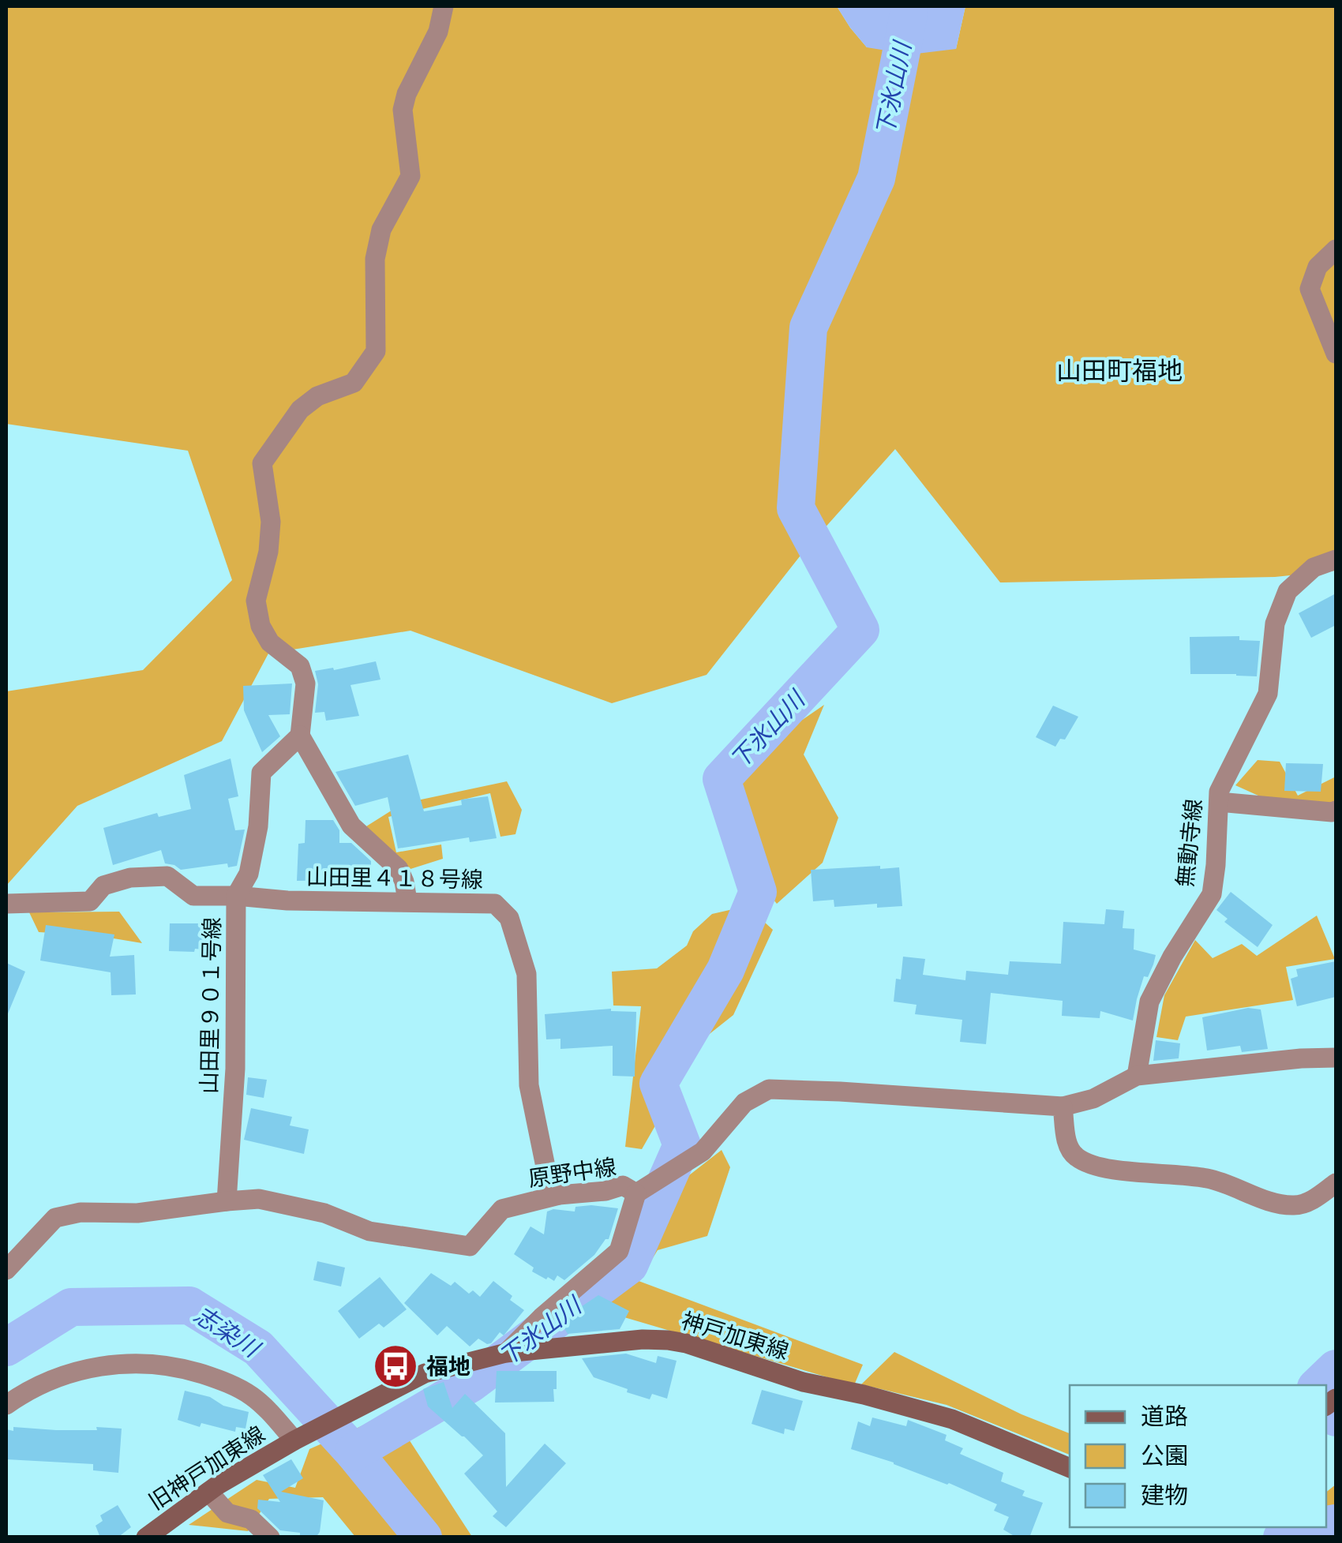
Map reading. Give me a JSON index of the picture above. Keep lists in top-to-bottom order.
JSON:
{
  "streets": {
    "street": [
      "無動寺線",
      "山田里４１８号線",
      "山田里９０１号線",
      "原野中線",
      "神戸加東線",
      "旧神戸加東線"
    ]
  },
  "crossings": [
    ["山田里４１８号線", "山田里９０１号線"],
    ["山田里４１８号線", "原野中線"],
    ["山田里９０１号線", "原野中線"],
    ["神戸加東線", "旧神戸加東線"]
  ],
  "districts": ["山田町福地"],
  "water": ["下氷山川", "志染川"],
  "places": {
    "bus stop": ["福地"]
  },
  "legend": ["道路", "公園", "建物"]
}
